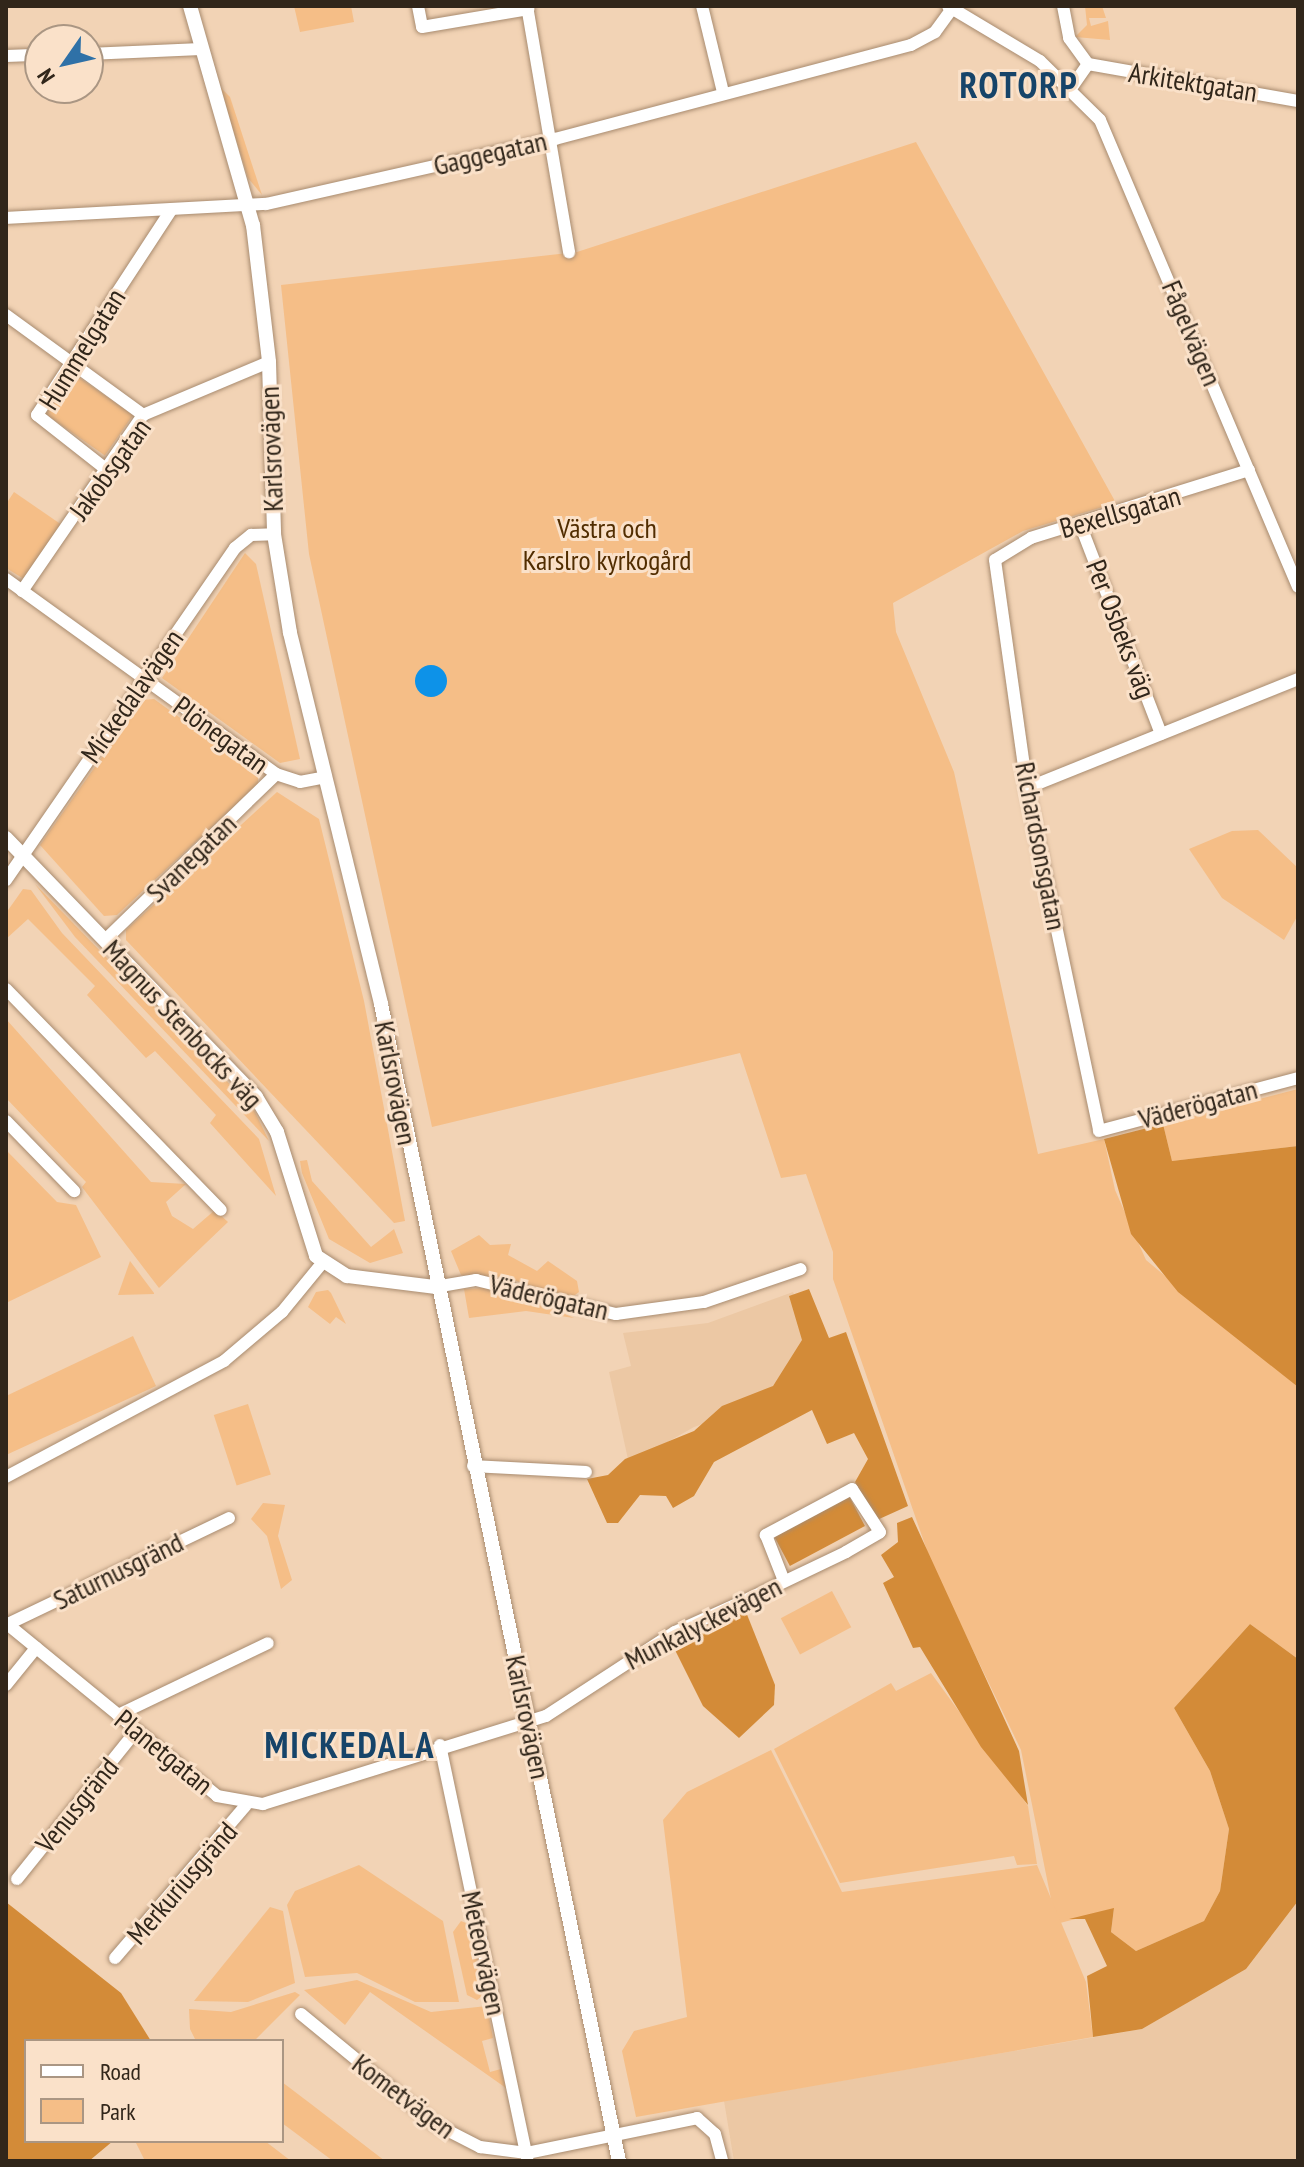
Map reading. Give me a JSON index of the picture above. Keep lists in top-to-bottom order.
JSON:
{
  "streets": {
    "street": [
      "Arkitektgatan",
      "Gaggegatan",
      "Fågelvägen",
      "Hummelgatan",
      "Karlsrovägen",
      "Jakobsgatan",
      "Bexellsgatan",
      "Per Osbeks väg",
      "Mickedalavägen",
      "Plönegatan",
      "Richardsonsgatan",
      "Svanegatan",
      "Magnus Stenbocks väg",
      "Väderögatan",
      "Saturnusgränd",
      "Munkalyckevägen",
      "Planetgatan",
      "Venusgränd",
      "Merkuriusgränd",
      "Meteorvägen",
      "Kometvägen"
    ]
  },
  "crossings": [
    ["Gaggegatan", "Hummelgatan"],
    ["Gaggegatan", "Karlsrovägen"],
    ["Fågelvägen", "Bexellsgatan"],
    ["Hummelgatan", "Jakobsgatan"],
    ["Karlsrovägen", "Jakobsgatan"],
    ["Karlsrovägen", "Mickedalavägen"],
    ["Karlsrovägen", "Plönegatan"],
    ["Karlsrovägen", "Väderögatan"],
    ["Karlsrovägen", "Munkalyckevägen"],
    ["Karlsrovägen", "Planetgatan"],
    ["Karlsrovägen", "Kometvägen"],
    ["Jakobsgatan", "Plönegatan"],
    ["Bexellsgatan", "Per Osbeks väg"],
    ["Bexellsgatan", "Richardsonsgatan"],
    ["Mickedalavägen", "Plönegatan"],
    ["Mickedalavägen", "Magnus Stenbocks väg"],
    ["Plönegatan", "Svanegatan"],
    ["Richardsonsgatan", "Väderögatan"],
    ["Svanegatan", "Magnus Stenbocks väg"],
    ["Saturnusgränd", "Planetgatan"],
    ["Munkalyckevägen", "Planetgatan"],
    ["Planetgatan", "Venusgränd"],
    ["Planetgatan", "Merkuriusgränd"],
    ["Planetgatan", "Meteorvägen"],
    ["Meteorvägen", "Kometvägen"]
  ],
  "districts": ["ROTORP", "MICKEDALA"],
  "parks": ["Västra och Karslro kyrkogård"],
  "legend": ["Road", "Park"],
  "north": "bottom left"
}
